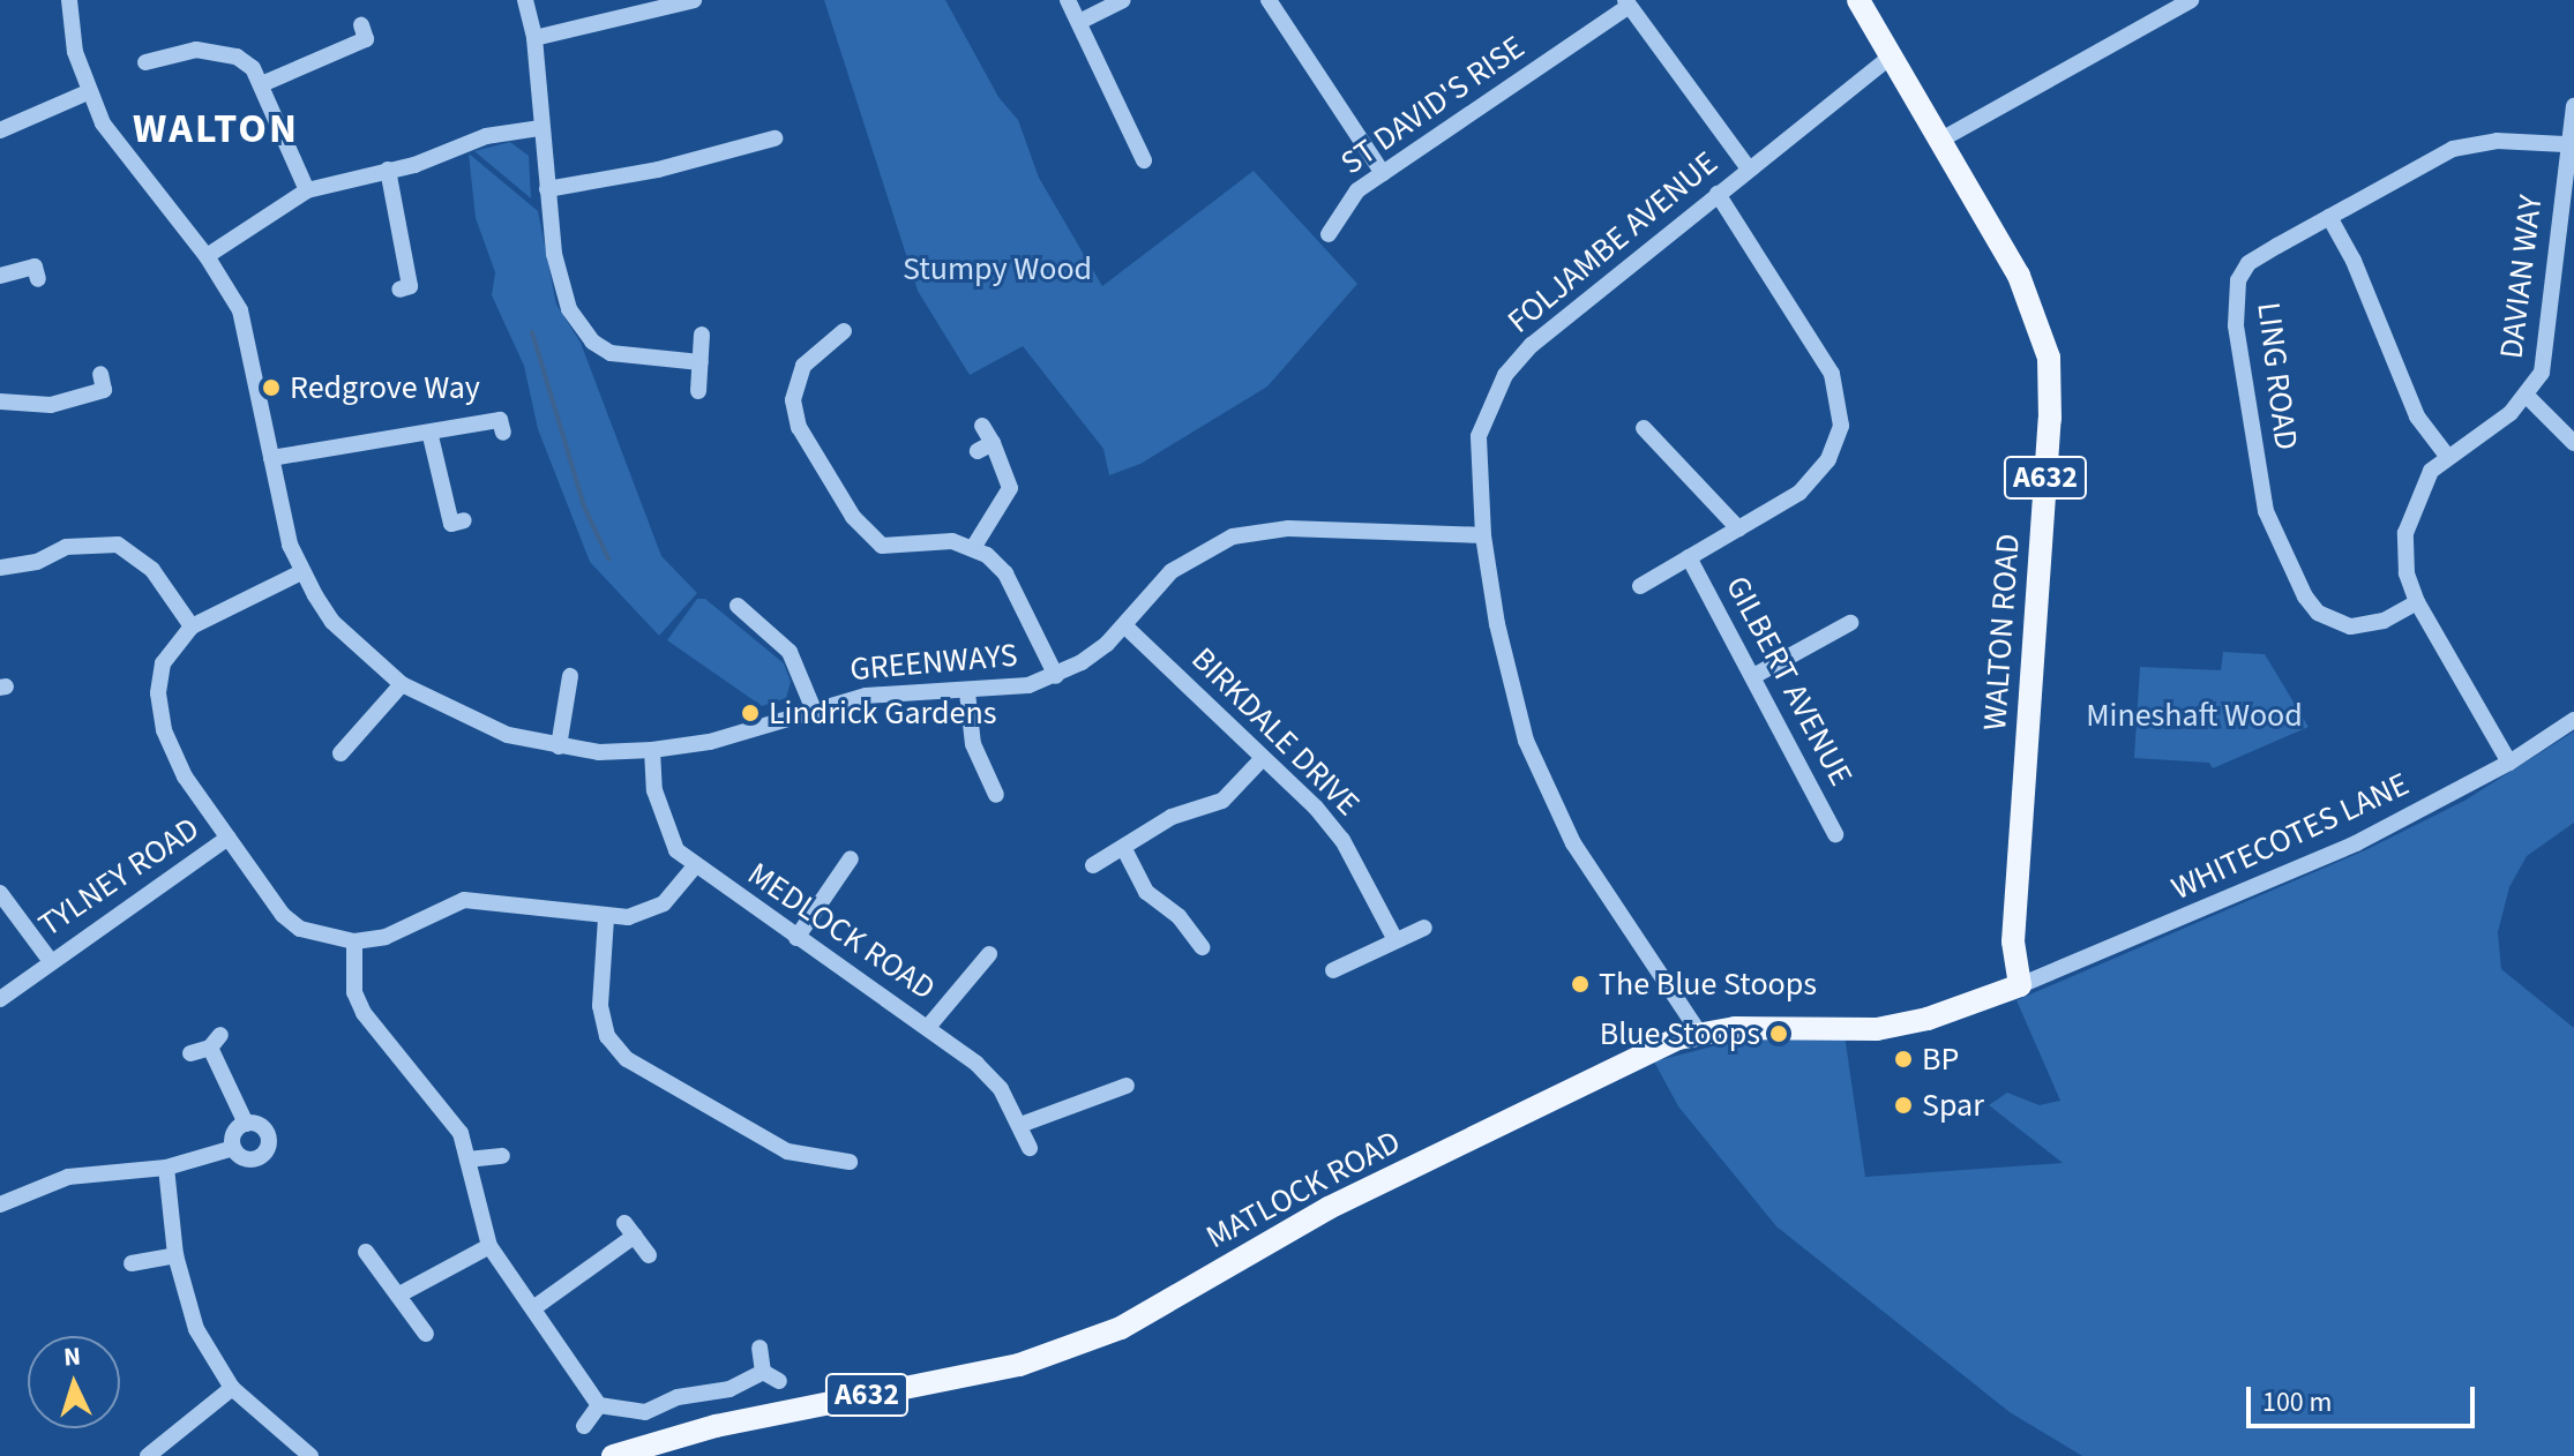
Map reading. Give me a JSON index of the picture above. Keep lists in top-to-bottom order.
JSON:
{
  "streets": {
    "main road": ["A632", "WALTON ROAD", "MATLOCK ROAD"],
    "street": [
      "ST DAVID'S RISE",
      "FOLJAMBE AVENUE",
      "DAVIAN WAY",
      "LING ROAD",
      "GREENWAYS",
      "GILBERT AVENUE",
      "BIRKDALE DRIVE",
      "WHITECOTES LANE",
      "TYLNEY ROAD",
      "MEDLOCK ROAD"
    ]
  },
  "crossings": [
    ["FOLJAMBE AVENUE", "WALTON ROAD"],
    ["FOLJAMBE AVENUE", "GREENWAYS"],
    ["FOLJAMBE AVENUE", "MATLOCK ROAD"],
    ["DAVIAN WAY", "LING ROAD"],
    ["DAVIAN WAY", "WHITECOTES LANE"],
    ["WALTON ROAD", "WHITECOTES LANE"],
    ["WALTON ROAD", "MATLOCK ROAD"],
    ["GREENWAYS", "BIRKDALE DRIVE"],
    ["GREENWAYS", "MEDLOCK ROAD"],
    ["WHITECOTES LANE", "MATLOCK ROAD"]
  ],
  "districts": ["WALTON"],
  "parks": ["Stumpy Wood", "Mineshaft Wood"],
  "places": [
    "Redgrove Way",
    "Lindrick Gardens",
    "The Blue Stoops",
    "Blue Stoops",
    "BP",
    "Spar"
  ],
  "scale_bar": "100 m",
  "north": "top"
}
